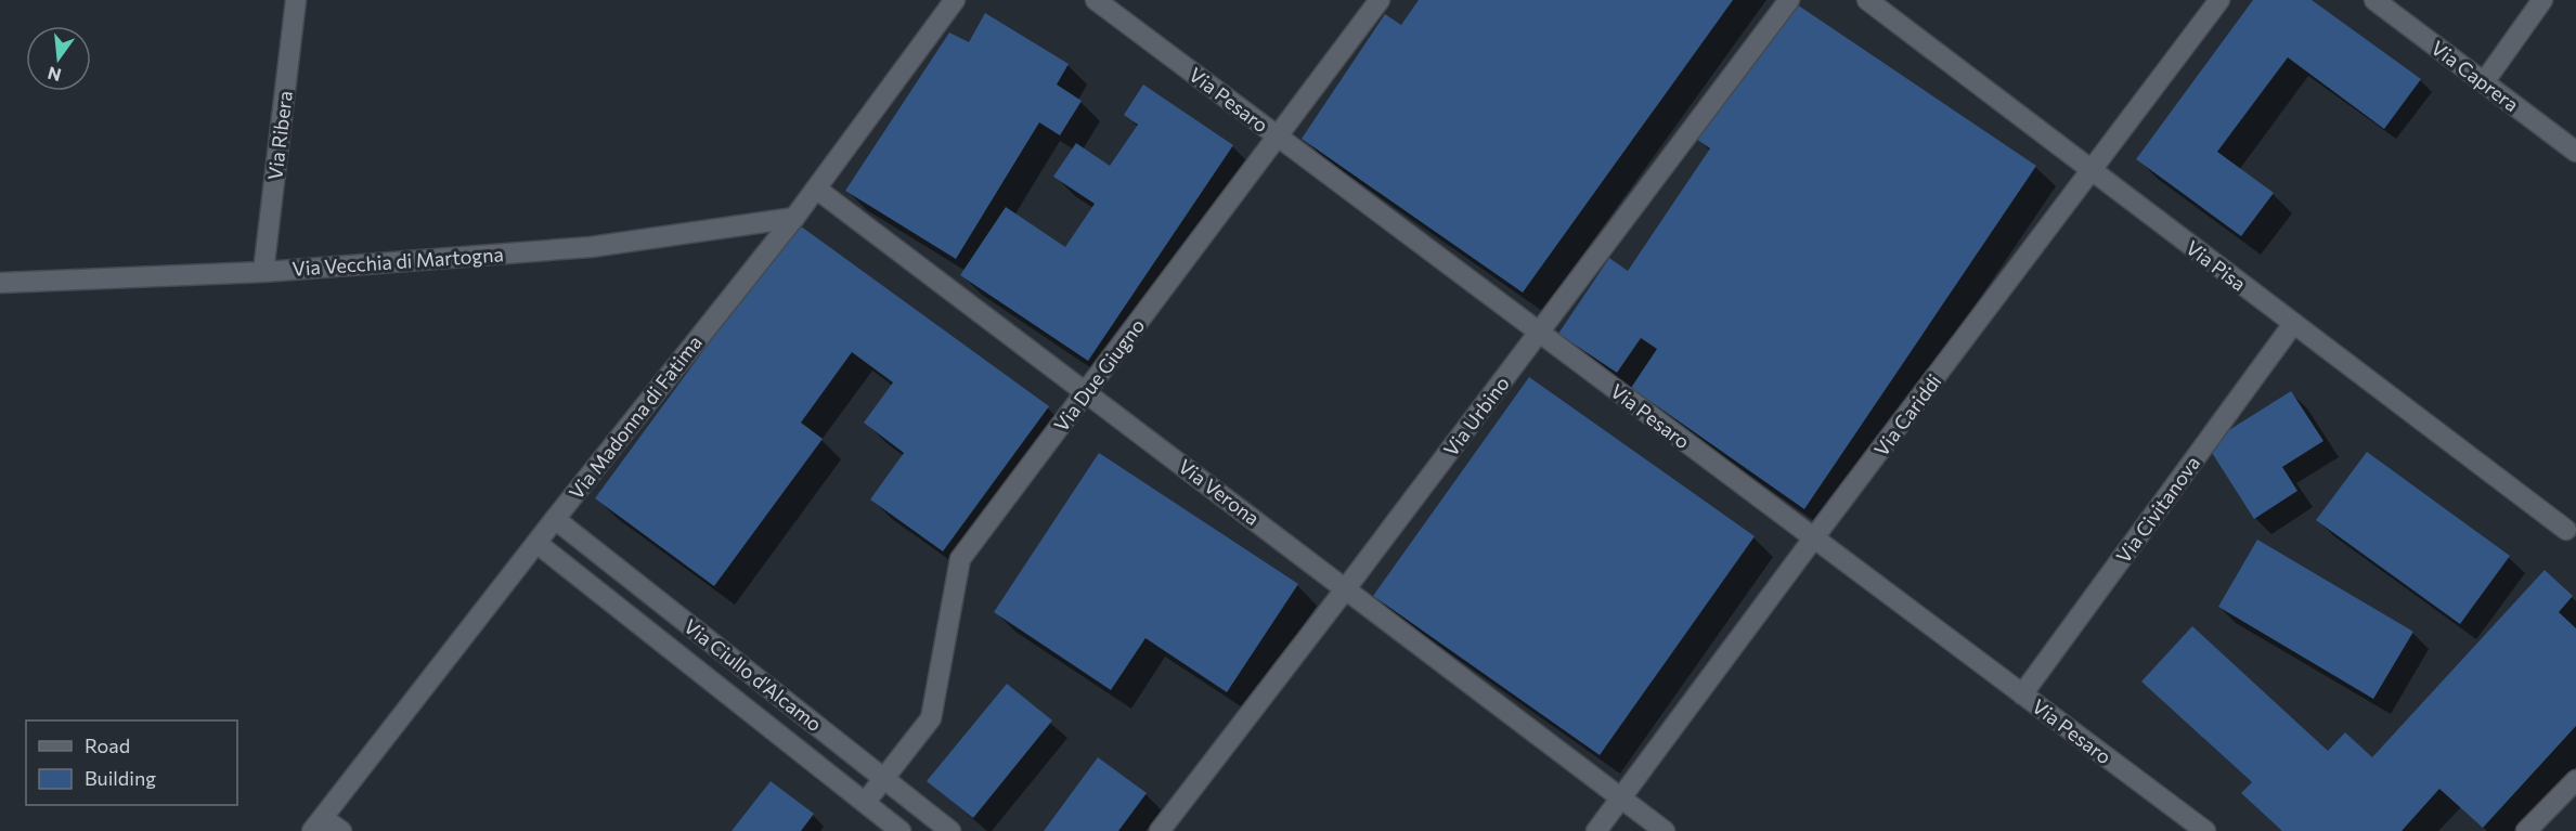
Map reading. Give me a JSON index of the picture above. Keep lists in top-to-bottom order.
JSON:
{
  "streets": {
    "street": [
      "Via Caprera",
      "Via Pesaro",
      "Via Ribera",
      "Via Vecchia di Martogna",
      "Via Pisa",
      "Via Due Giugno",
      "Via Cariddi",
      "Via Urbino",
      "Via Madonna di Fatima",
      "Via Verona",
      "Via Civitanova",
      "Via Ciullo d'Alcamo"
    ]
  },
  "crossings": [
    ["Via Pesaro", "Via Due Giugno"],
    ["Via Pesaro", "Via Cariddi"],
    ["Via Pesaro", "Via Urbino"],
    ["Via Pesaro", "Via Civitanova"],
    ["Via Ribera", "Via Vecchia di Martogna"],
    ["Via Vecchia di Martogna", "Via Madonna di Fatima"],
    ["Via Pisa", "Via Cariddi"],
    ["Via Pisa", "Via Civitanova"],
    ["Via Due Giugno", "Via Verona"],
    ["Via Due Giugno", "Via Ciullo d'Alcamo"],
    ["Via Cariddi", "Via Verona"],
    ["Via Urbino", "Via Verona"],
    ["Via Madonna di Fatima", "Via Verona"],
    ["Via Madonna di Fatima", "Via Ciullo d'Alcamo"]
  ],
  "legend": ["Road", "Building"],
  "north": "bottom"
}
